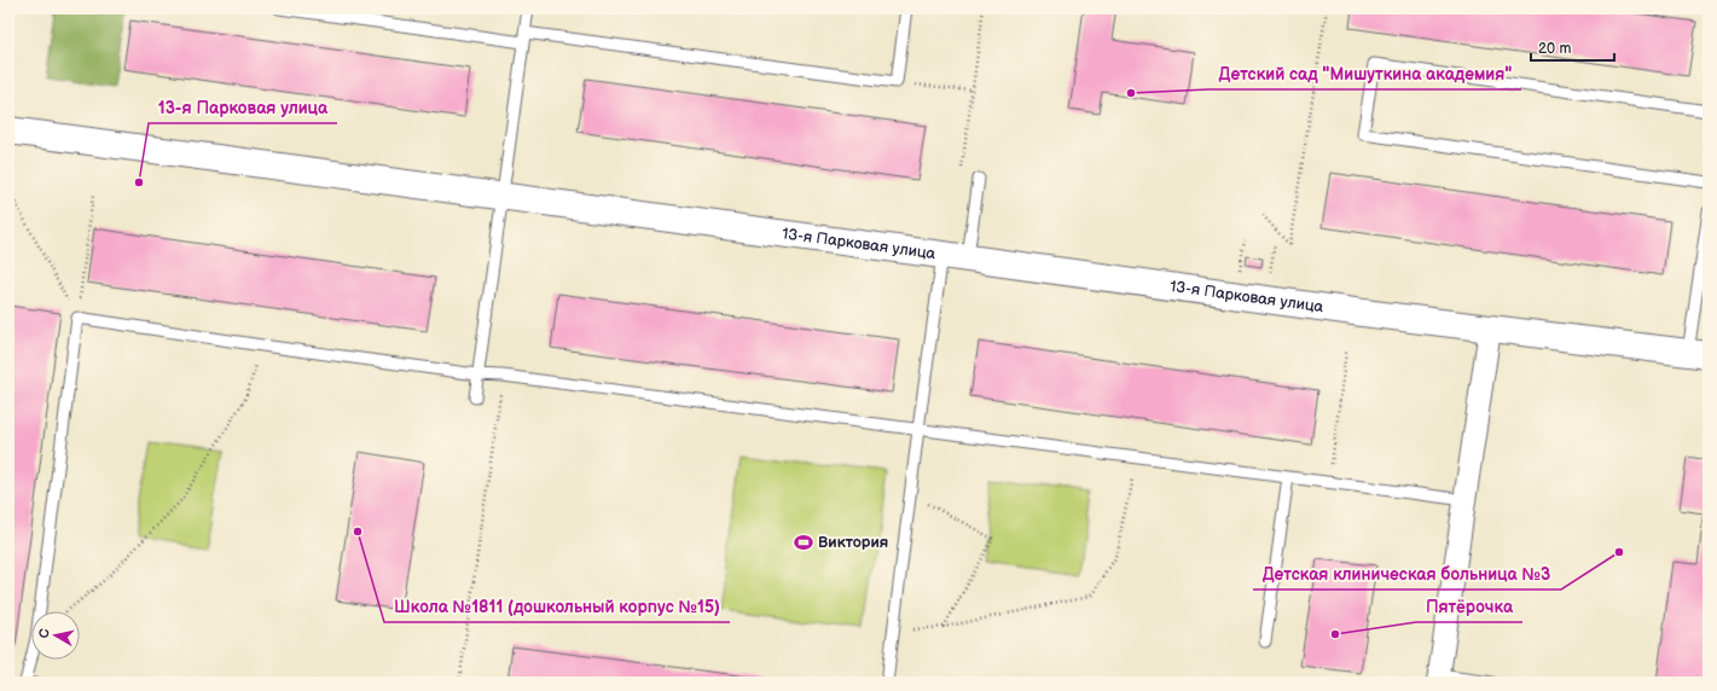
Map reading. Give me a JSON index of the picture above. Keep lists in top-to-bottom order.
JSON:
{
  "streets": {
    "street": ["13-я Парковая улица"]
  },
  "places": {
    "other": [
      "Детский сад \"Мишуткина академия\"",
      "13-я Парковая улица",
      "Школа №1811 (дошкольный корпус №15)",
      "Детская клиническая больница №3",
      "Пятёрочка"
    ],
    "sports": ["Виктория"]
  },
  "scale_bar": "20 m",
  "north": "left"
}
